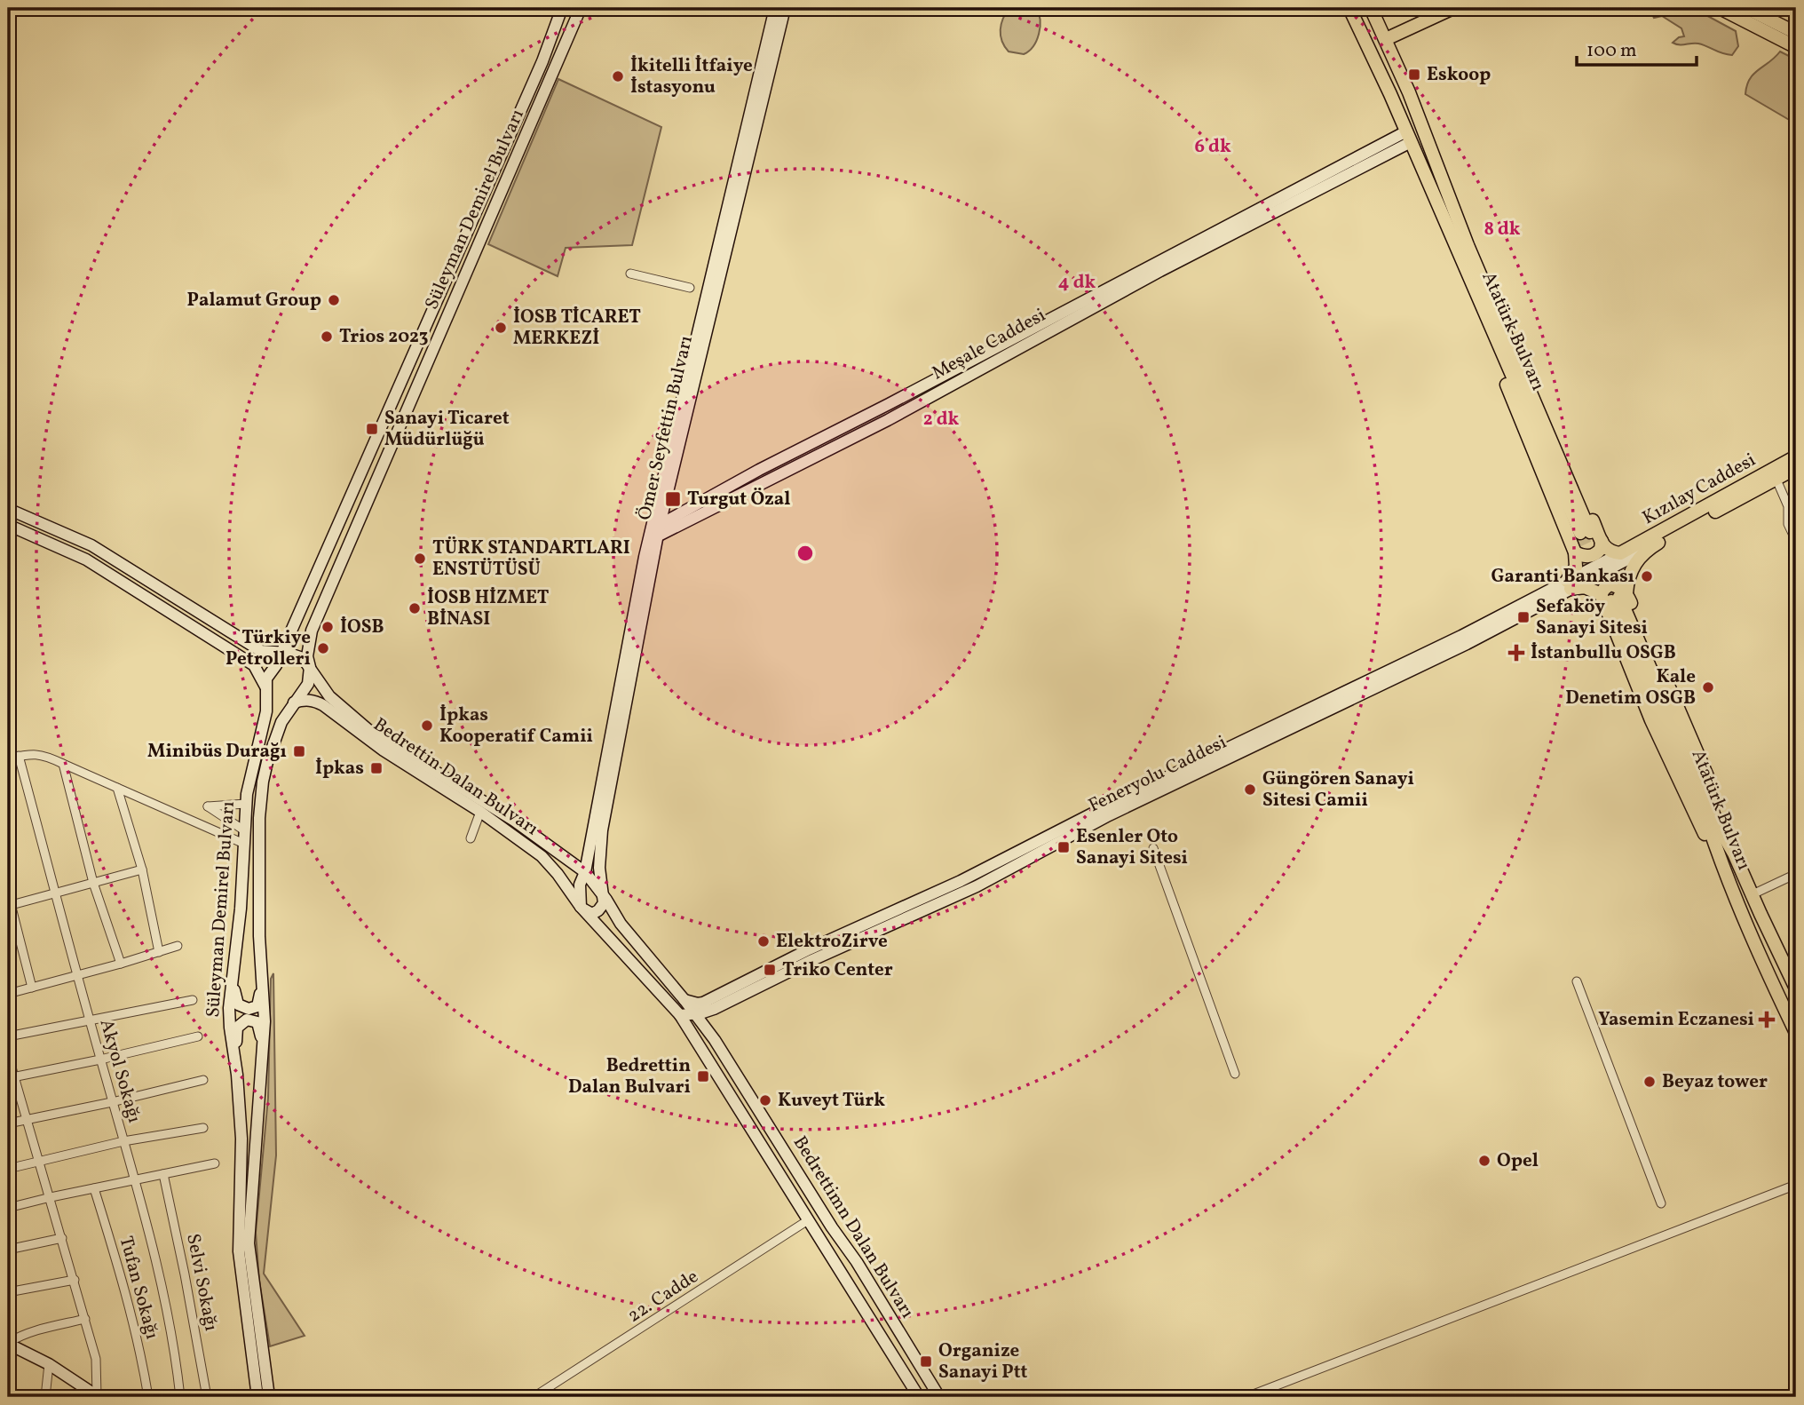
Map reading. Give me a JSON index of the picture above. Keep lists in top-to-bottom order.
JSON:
{
  "streets": {
    "main road": [
      "Süleyman Demirel Bulvarı",
      "Atatürk Bulvarı",
      "Meşale Caddesi",
      "Ömer Seyfettin Bulvarı",
      "Kızılay Caddesi",
      "Feneryolu Caddesi",
      "Bedrettin Dalan Bulvarı",
      "Bedrettimn Dalan Bulvarı"
    ],
    "street": [
      "Akyol Sokağı",
      "Selvi Sokağı",
      "Tufan Sokağı",
      "22. Cadde"
    ]
  },
  "crossings": [
    ["Süleyman Demirel Bulvarı", "Bedrettin Dalan Bulvarı"],
    ["Atatürk Bulvarı", "Meşale Caddesi"],
    ["Meşale Caddesi", "Ömer Seyfettin Bulvarı"],
    ["Ömer Seyfettin Bulvarı", "Bedrettin Dalan Bulvarı"],
    ["Ömer Seyfettin Bulvarı", "Bedrettimn Dalan Bulvarı"],
    ["Kızılay Caddesi", "Feneryolu Caddesi"],
    ["Feneryolu Caddesi", "Bedrettimn Dalan Bulvarı"],
    ["Bedrettin Dalan Bulvarı", "Bedrettimn Dalan Bulvarı"],
    ["Bedrettimn Dalan Bulvarı", "22. Cadde"]
  ],
  "places": {
    "transit": [
      "Eskoop",
      "Sanayi Ticaret Müdürlüğü",
      "Turgut Özal",
      "Sefaköy Sanayi Sitesi",
      "Minibüs Durağı",
      "İpkas",
      "Esenler Oto Sanayi Sitesi",
      "Triko Center",
      "Bedrettin Dalan Bulvari",
      "Organize Sanayi Ptt"
    ],
    "other": [
      "İkitelli İtfaiye İstasyonu",
      "Palamut Group",
      "İOSB TİCARET MERKEZİ",
      "Trios 2023",
      "TÜRK STANDARTLARI ENSTÜTÜSÜ",
      "Garanti Bankası",
      "İOSB HİZMET BİNASI",
      "İOSB",
      "Türkiye Petrolleri",
      "Kale Denetim OSGB",
      "İpkas Kooperatif Camii",
      "Güngören Sanayi Sitesi Camii",
      "ElektroZirve",
      "Beyaz tower",
      "Kuveyt Türk",
      "Opel"
    ],
    "health": ["İstanbullu OSGB", "Yasemin Eczanesi"]
  },
  "scale_bar": "100 m",
  "rings": [
    "6 dk",
    "8 dk",
    "4 dk",
    "2 dk"
  ]
}
